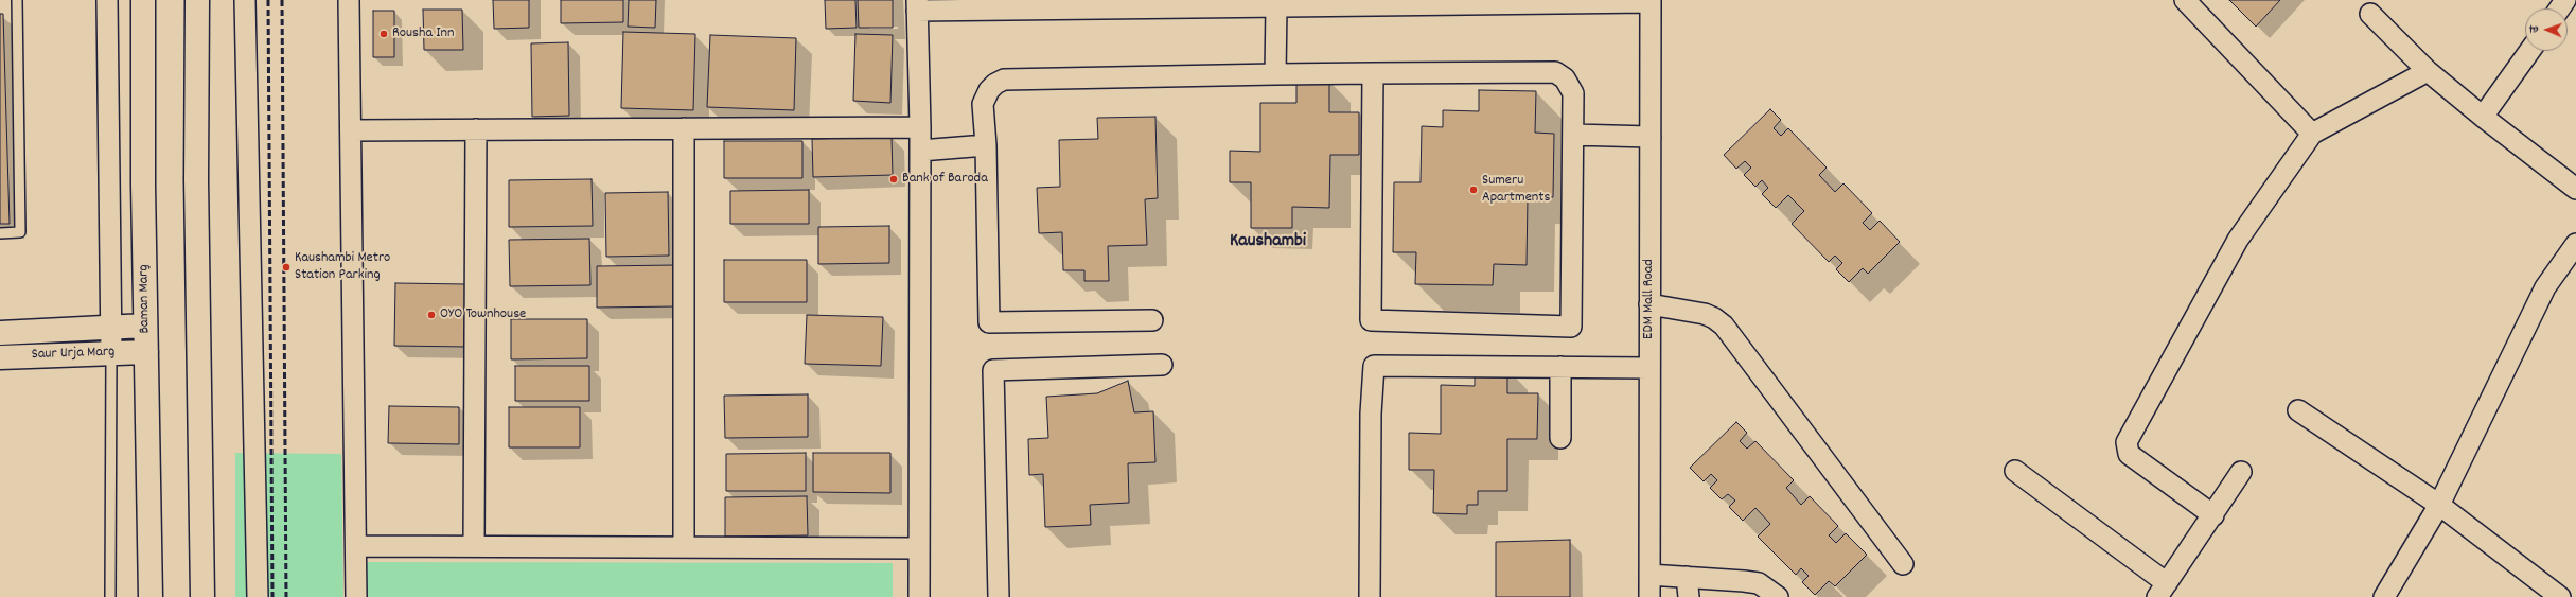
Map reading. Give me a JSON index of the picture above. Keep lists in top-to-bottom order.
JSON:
{
  "streets": {
    "main road": ["Baman Marg", "Saur Urja Marg"],
    "street": ["EDM Mall Road"]
  },
  "crossings": [
    ["Baman Marg", "Saur Urja Marg"]
  ],
  "districts": ["Kaushambi"],
  "places": [
    "Rousha Inn",
    "Bank of Baroda",
    "Sumeru Apartments",
    "Kaushambi Metro Station Parking",
    "OYO Townhouse"
  ],
  "north": "left"
}
